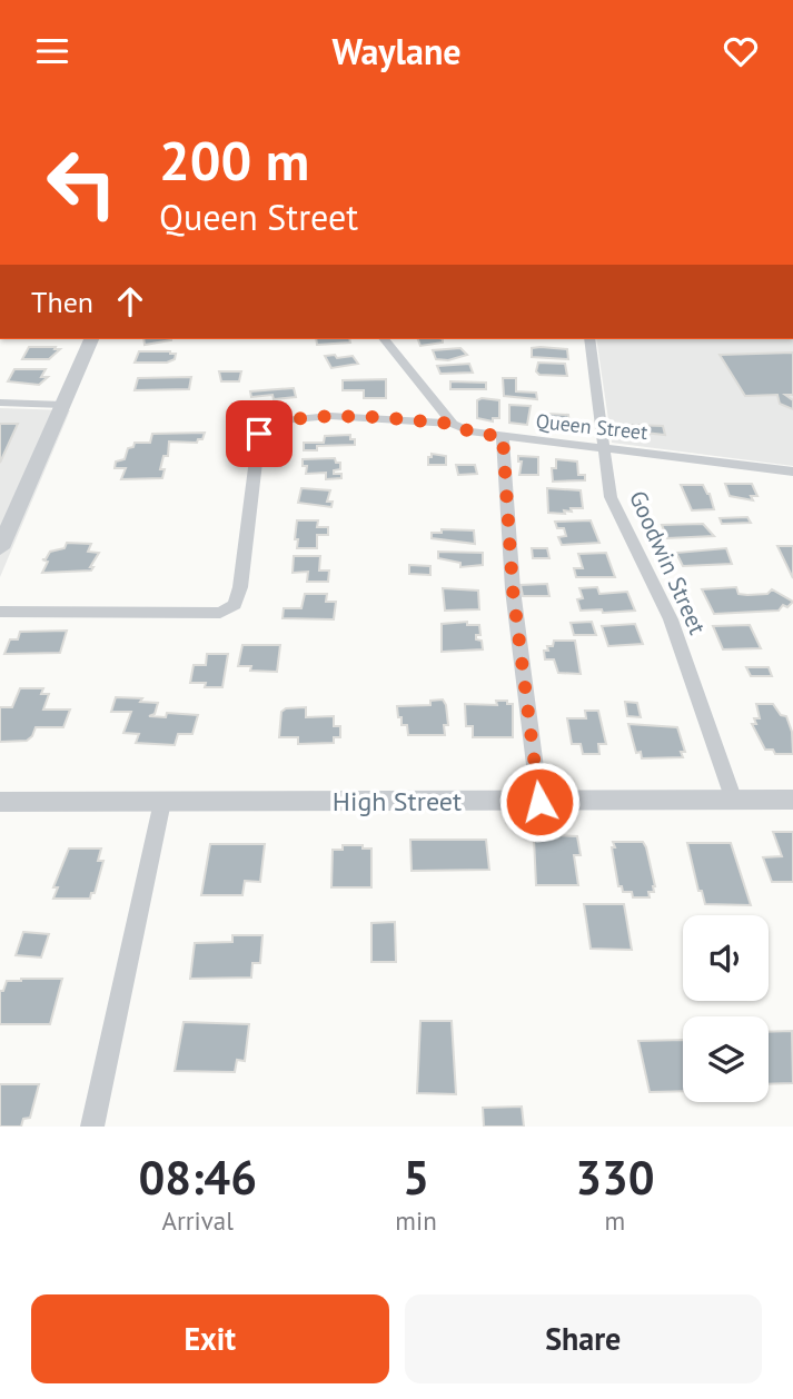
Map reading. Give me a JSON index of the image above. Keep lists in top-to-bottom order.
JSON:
{
  "streets": {
    "street": ["Queen Street", "Goodwin Street", "High Street"]
  },
  "crossings": [
    ["Queen Street", "Goodwin Street"],
    ["Goodwin Street", "High Street"]
  ],
  "page": {
    "header": "Waylane",
    "turn": ["200 m", "Queen Street"],
    "then": "Then",
    "eta": [
      "08:46",
      "Arrival",
      "5",
      "min",
      "330",
      "m"
    ],
    "buttons": ["Exit", "Share"]
  }
}
